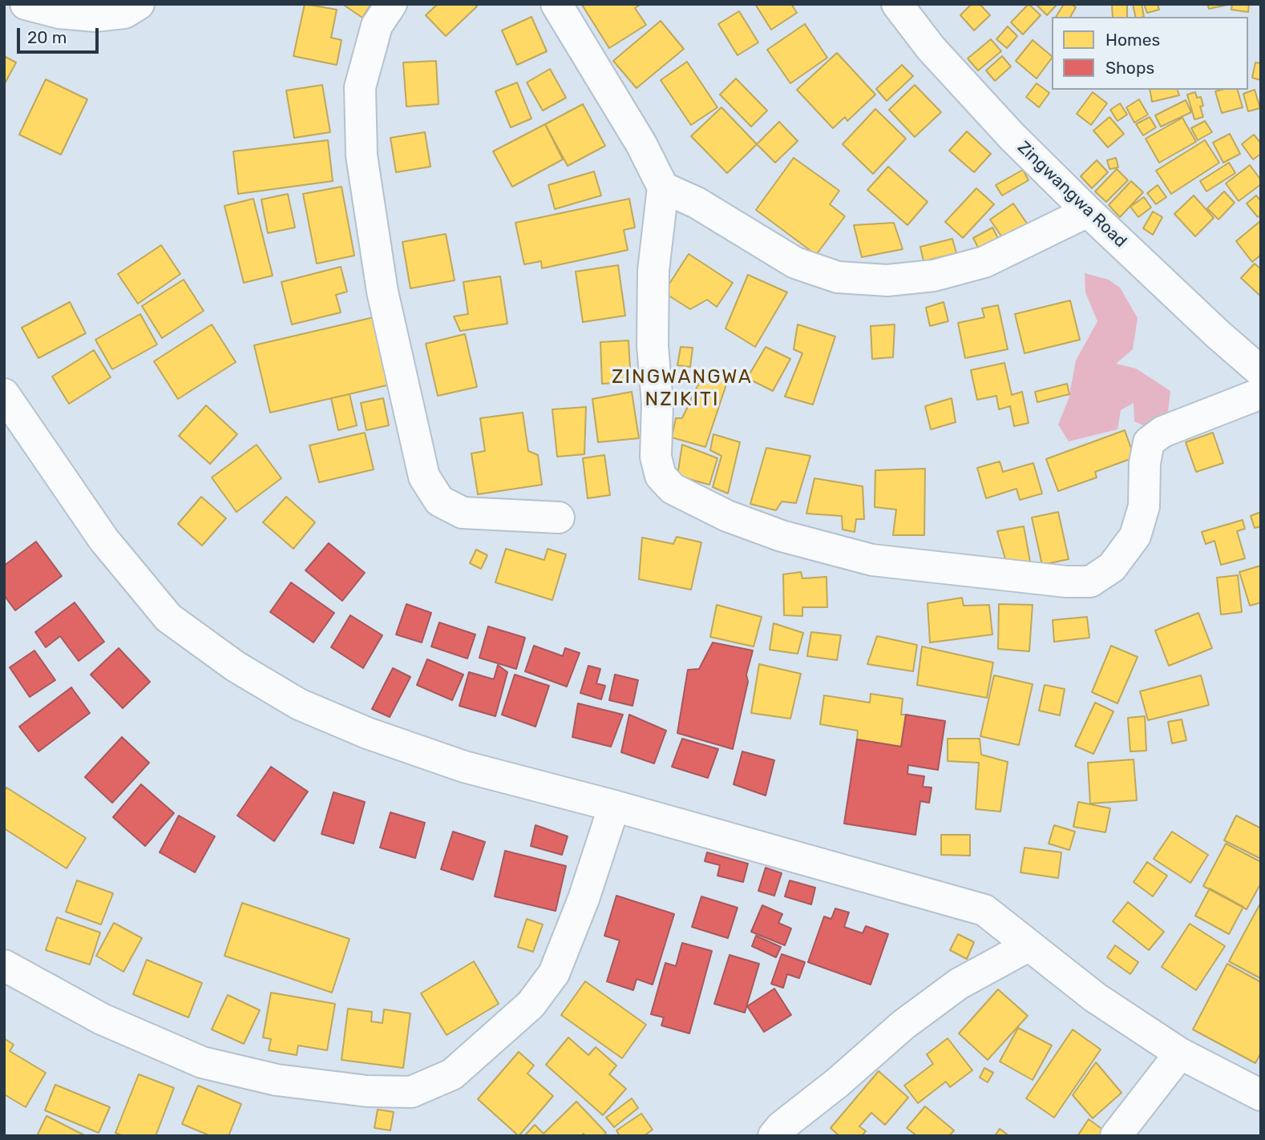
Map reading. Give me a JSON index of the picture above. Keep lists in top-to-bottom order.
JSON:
{
  "streets": {
    "street": ["Zingwangwa Road"]
  },
  "districts": ["ZINGWANGWA NZIKITI"],
  "legend": ["Homes", "Shops"],
  "scale_bar": "20 m"
}
